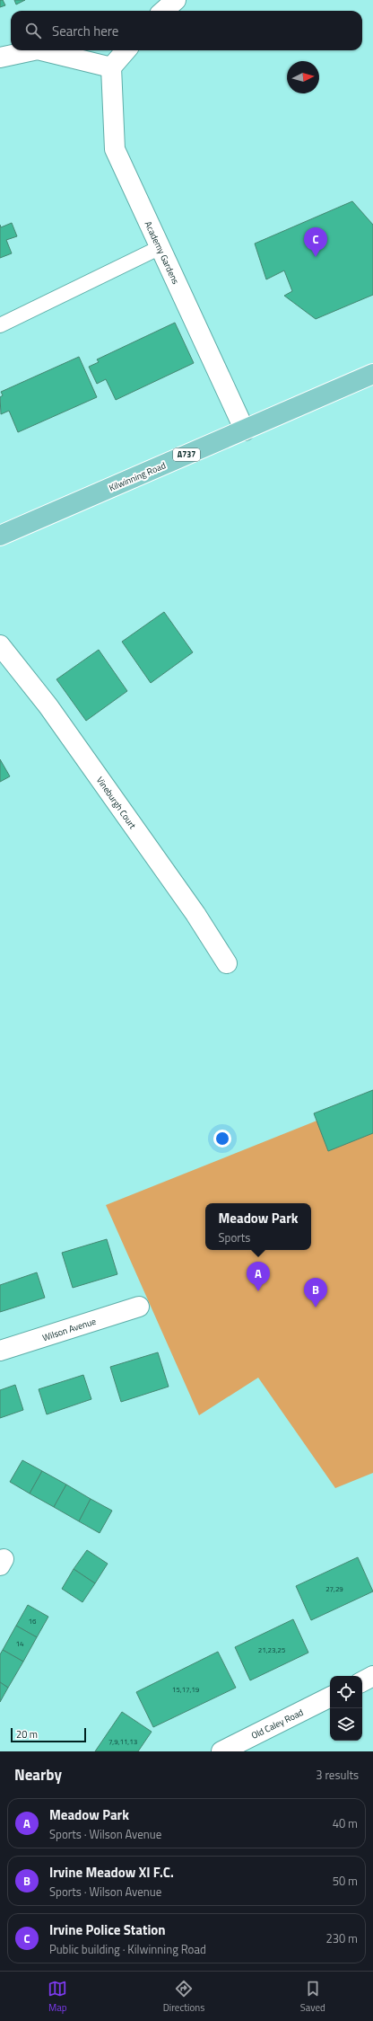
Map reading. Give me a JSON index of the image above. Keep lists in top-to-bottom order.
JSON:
{
  "streets": {
    "main road": ["A737", "Kilwinning Road"],
    "street": [
      "Academy Gardens",
      "Vineburgh Court",
      "Wilson Avenue",
      "Old Caley Road"
    ]
  },
  "crossings": [
    ["Academy Gardens", "Kilwinning Road"]
  ],
  "house_numbers": [
    "27,29",
    "16",
    "14",
    "21,23,25",
    "15,17,19",
    "7,9,11,13"
  ],
  "scale_bar": "20 m",
  "north": "right",
  "page": {
    "search": "Search here",
    "pins": ["C", "A", "B"],
    "popup": ["Meadow Park", "Sports"],
    "scale": "20 m",
    "heading": ["Nearby", "3 results"],
    "list": [
      {
        "mark": "A",
        "name": "Meadow Park",
        "note": "Sports · Wilson Avenue",
        "value": "40 m"
      },
      {
        "mark": "B",
        "name": "Irvine Meadow XI F.C.",
        "note": "Sports · Wilson Avenue",
        "value": "50 m"
      },
      {
        "mark": "C",
        "name": "Irvine Police Station",
        "note": "Public building · Kilwinning Road",
        "value": "230 m"
      }
    ],
    "nav": ["Map", "Directions", "Saved"]
  }
}
